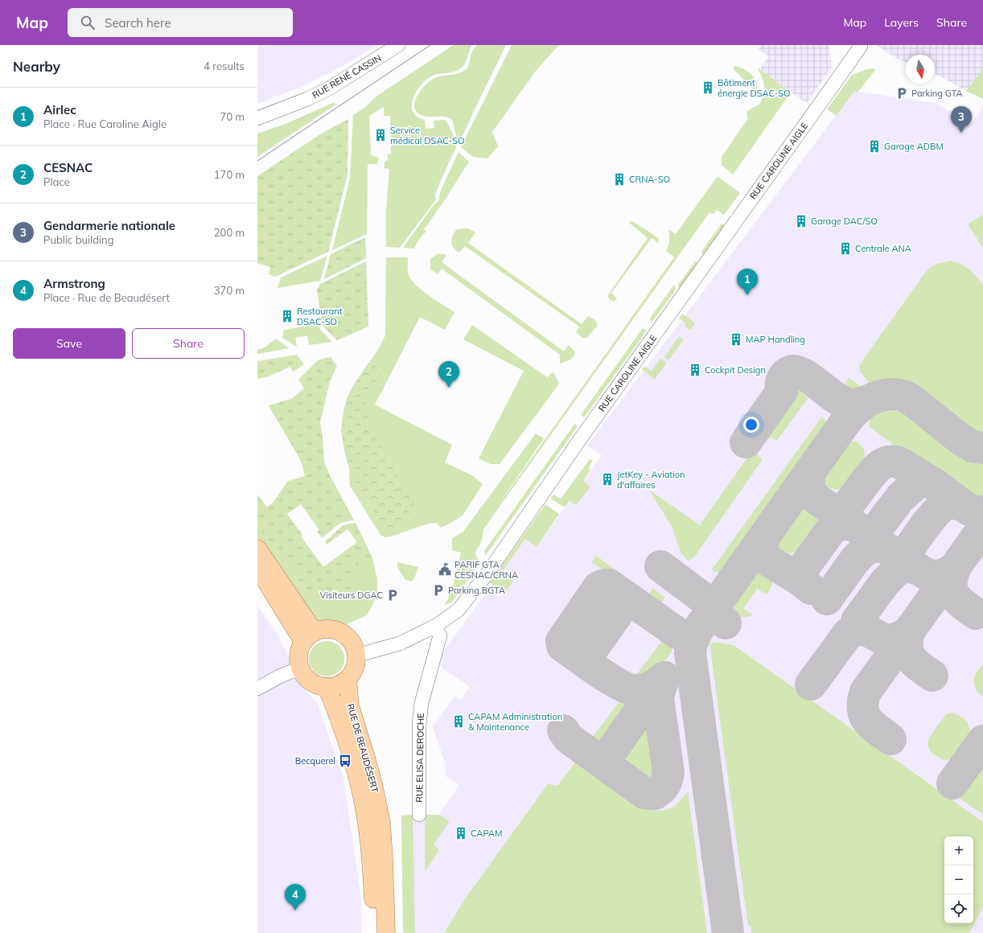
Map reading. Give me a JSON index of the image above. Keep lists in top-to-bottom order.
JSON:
{
  "streets": {
    "main road": ["RUE DE BEAUDÉSERT"],
    "street": ["RUE RENÉ CASSIN", "RUE CAROLINE AIGLE", "RUE ELISA DEROCHE"]
  },
  "crossings": [
    ["RUE CAROLINE AIGLE", "RUE DE BEAUDÉSERT"],
    ["RUE CAROLINE AIGLE", "RUE ELISA DEROCHE"]
  ],
  "places": {
    "building": [
      "Bâtiment énergie DSAC-SO",
      "Service médical DSAC-SO",
      "Garage ADBM",
      "CRNA-SO",
      "Garage DAC/SO",
      "Centrale ANA",
      "Restaurant DSAC-SO",
      "MAP Handling",
      "Cockpit Design",
      "JetKey - Aviation d'affaires",
      "CAPAM Administration & Maintenance",
      "CAPAM"
    ],
    "parking": ["Parking GTA", "Parking BGTA", "Visiteurs DGAC"],
    "public building": ["PARIF GTA CESNAC/CRNA"],
    "bus stop": ["Becquerel"]
  },
  "north": "bottom",
  "page": {
    "header": "Map",
    "search": "Search here",
    "nav": ["Map", "Layers", "Share"],
    "heading": ["Nearby", "4 results"],
    "list": [
      {
        "mark": "1",
        "name": "Airlec",
        "note": "Place · Rue Caroline Aigle",
        "value": "70 m"
      },
      {
        "mark": "2",
        "name": "CESNAC",
        "note": "Place",
        "value": "170 m"
      },
      {
        "mark": "3",
        "name": "Gendarmerie nationale",
        "note": "Public building",
        "value": "200 m"
      },
      {
        "mark": "4",
        "name": "Armstrong",
        "note": "Place · Rue de Beaudésert",
        "value": "370 m"
      }
    ],
    "pins": [
      "3",
      "1",
      "2",
      "4"
    ],
    "buttons": ["Save", "Share"],
    "map_buttons": ["+", "−"]
  }
}
